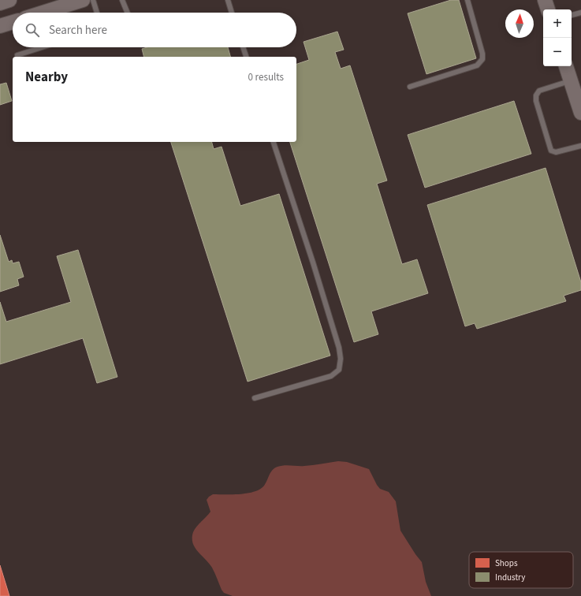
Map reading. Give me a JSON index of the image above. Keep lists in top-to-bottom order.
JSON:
{
  "legend": ["Shops", "Industry"],
  "north": "top",
  "page": {
    "map_buttons": ["+", "−"],
    "search": "Search here",
    "heading": ["Nearby", "0 results"]
  }
}
